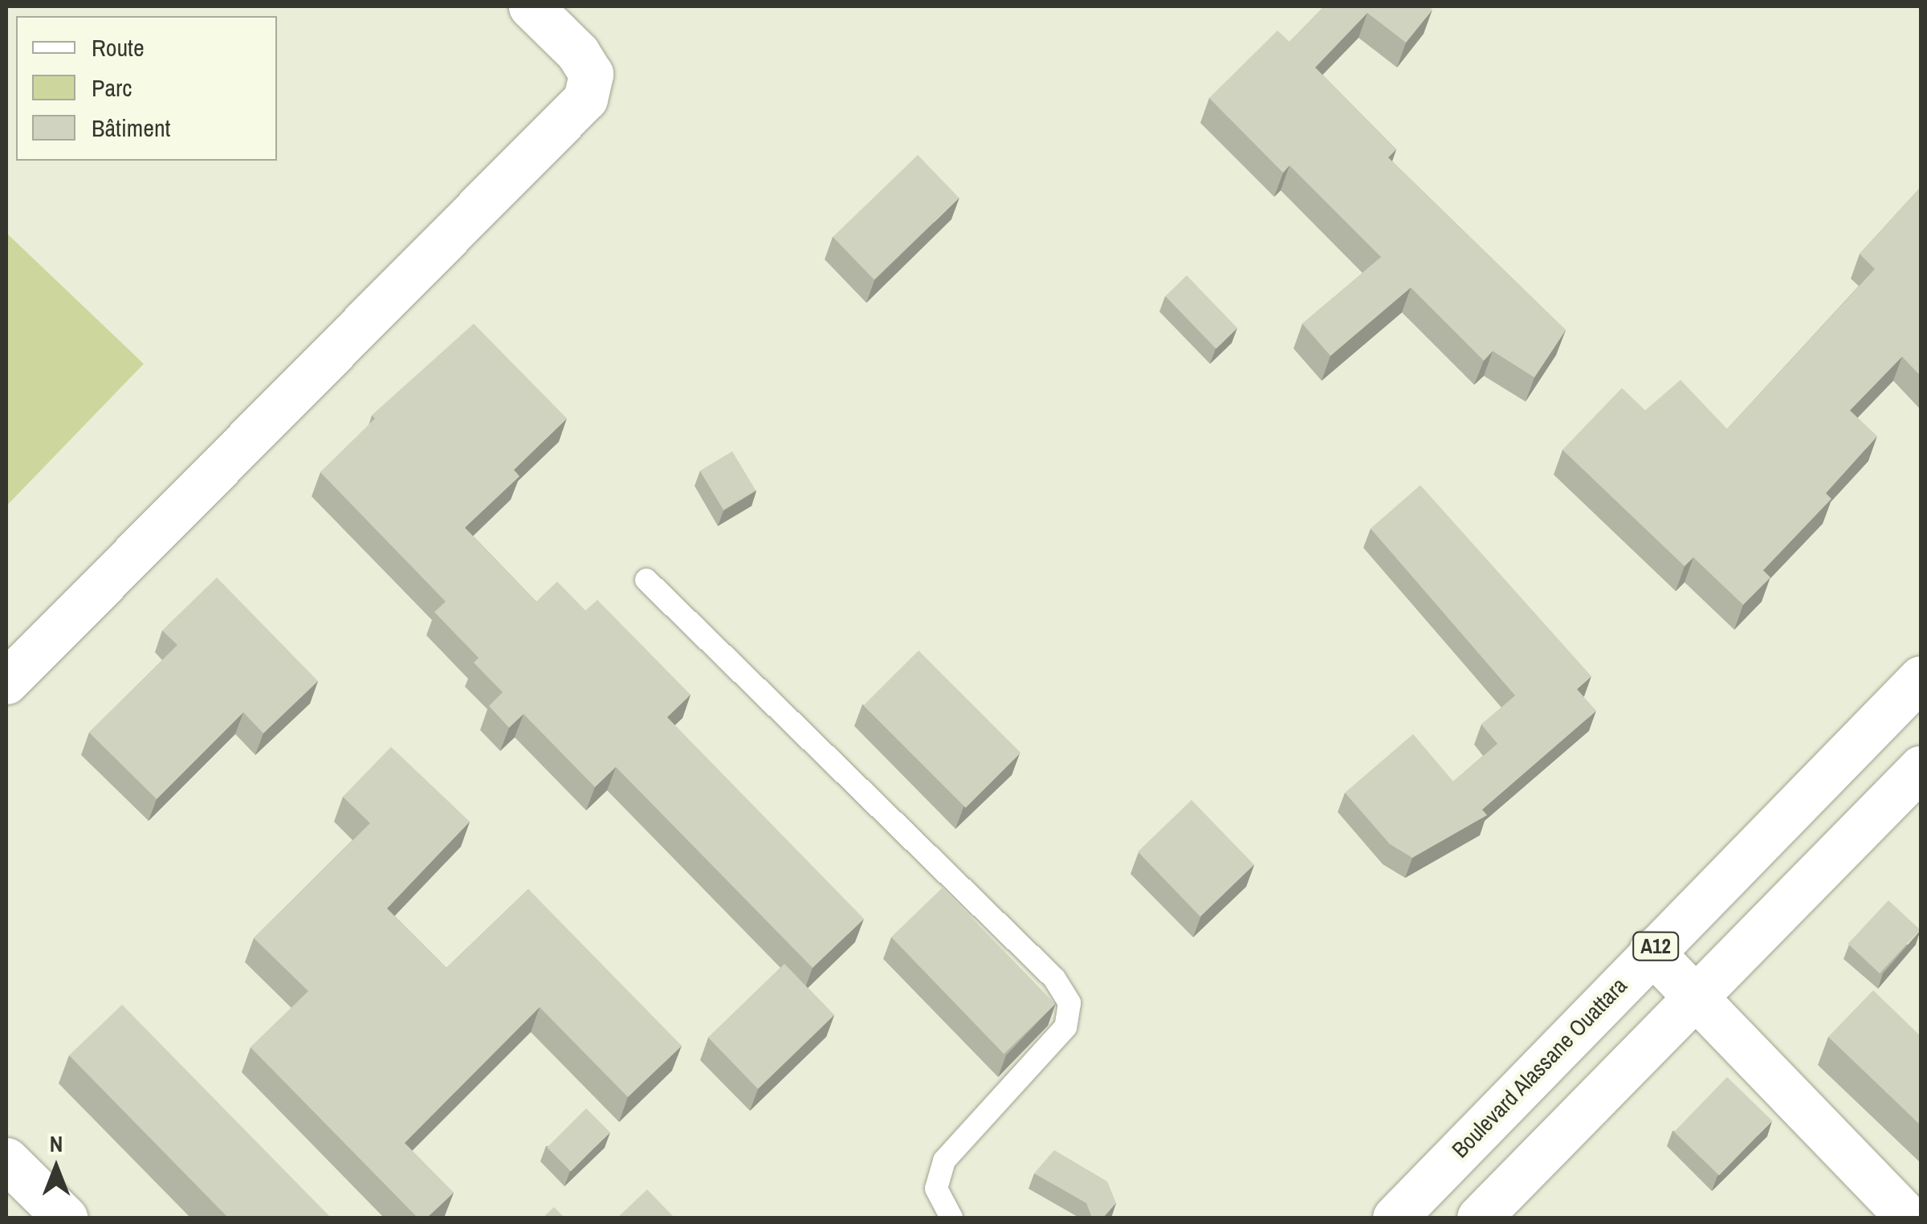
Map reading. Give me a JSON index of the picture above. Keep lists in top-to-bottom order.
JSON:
{
  "streets": {
    "street": ["A12", "Boulevard Alassane Ouattara"]
  },
  "legend": ["Route", "Parc", "Bâtiment"],
  "north": "top"
}
